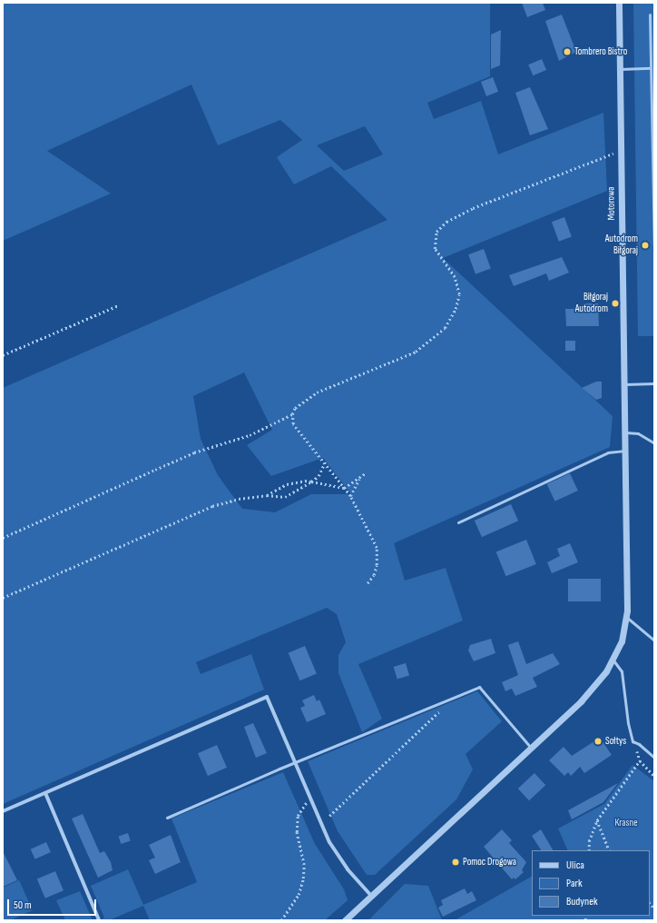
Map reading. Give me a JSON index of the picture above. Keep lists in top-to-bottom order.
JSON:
{
  "streets": {
    "street": ["Motorowa"]
  },
  "parks": ["Krasne"],
  "places": [
    "Tombrero Bistro",
    "Autodrom Biłgoraj",
    "Biłgoraj Autodrom",
    "Sołtys",
    "Pomoc Drogowa"
  ],
  "legend": ["Ulica", "Park", "Budynek"],
  "scale_bar": "50 m"
}
